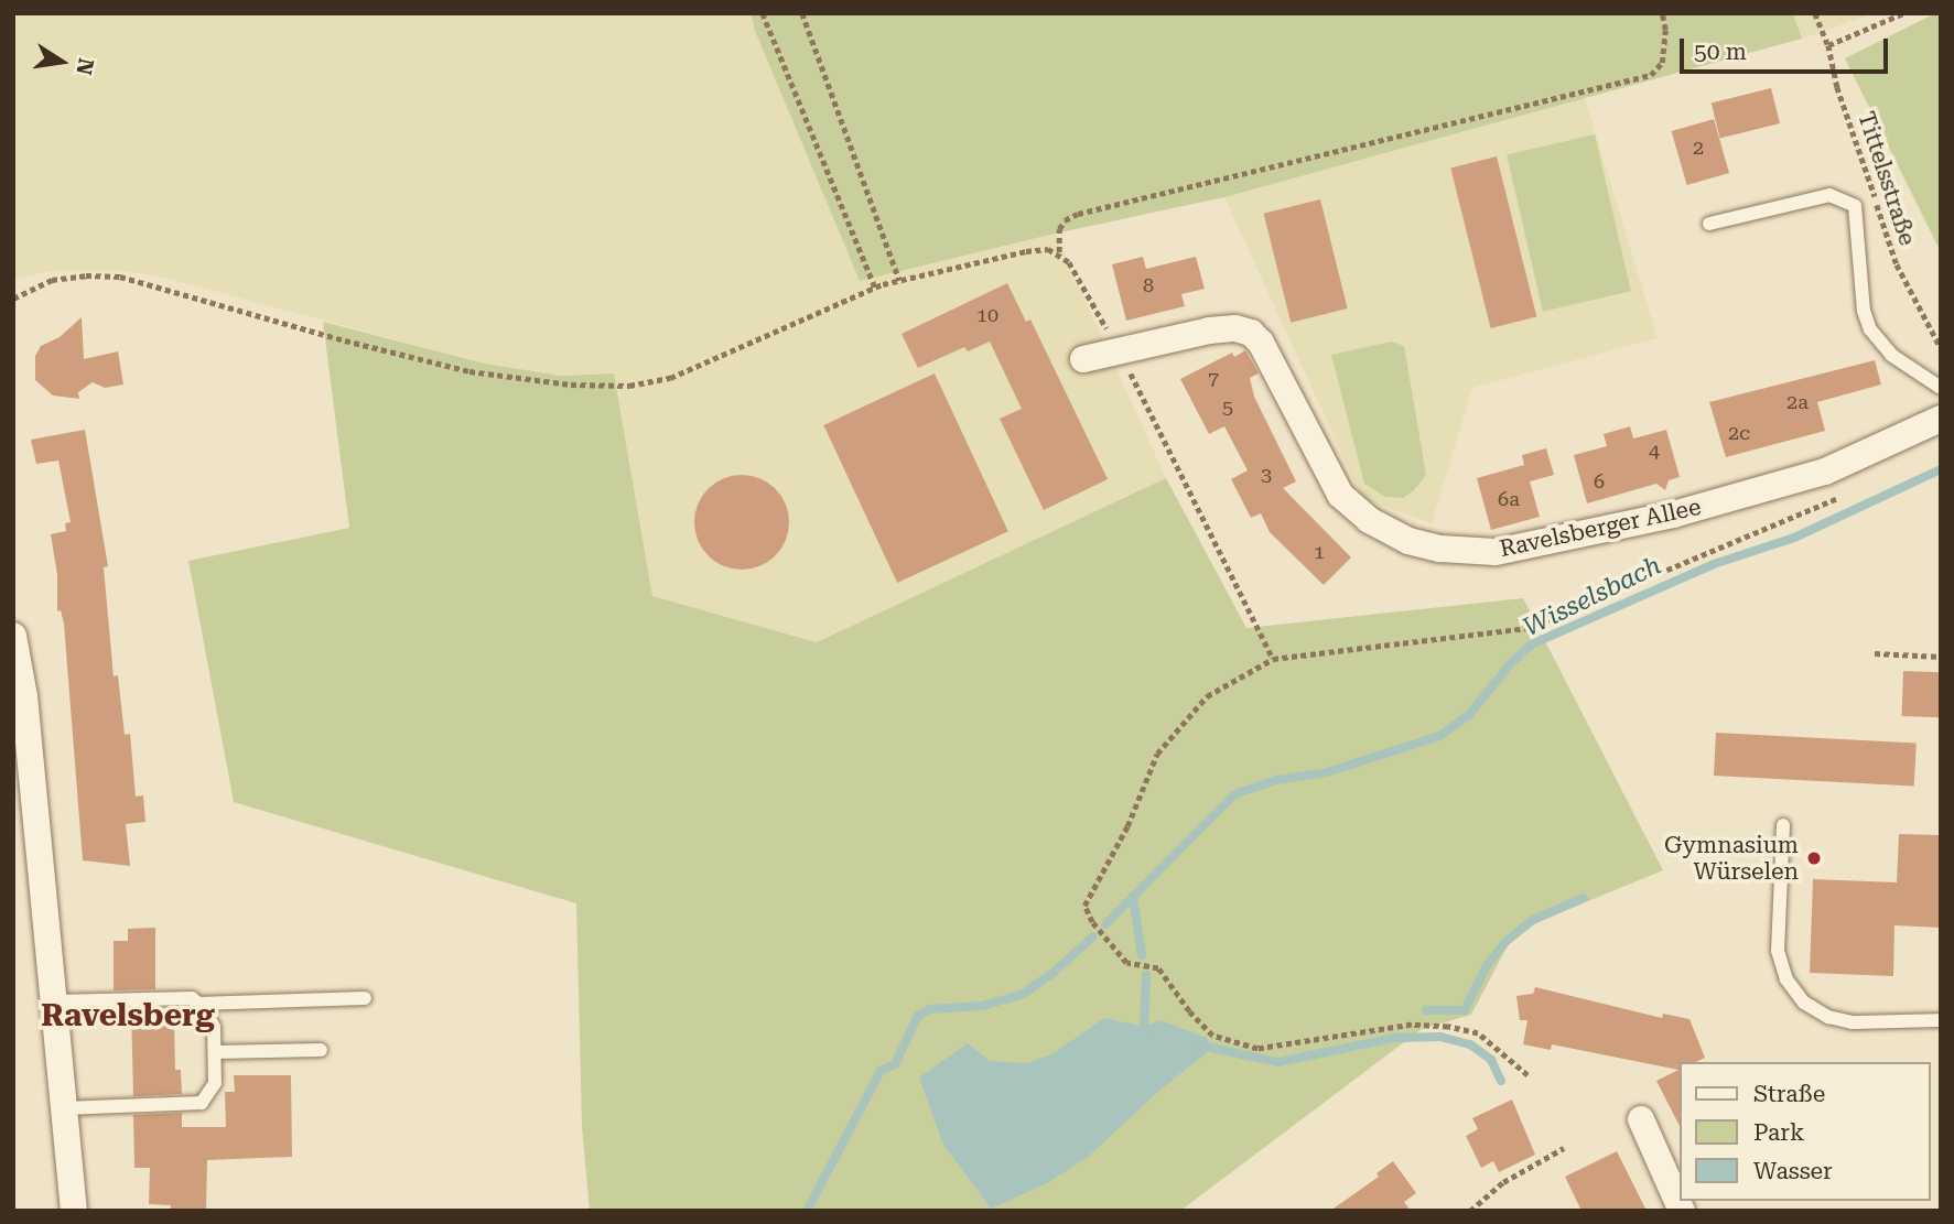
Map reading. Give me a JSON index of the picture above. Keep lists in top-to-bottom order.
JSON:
{
  "streets": {
    "street": ["Ravelsberger Allee"],
    "path": ["Tittelsstraße"]
  },
  "districts": ["Ravelsberg"],
  "water": ["Wisselsbach"],
  "places": ["Gymnasium Würselen"],
  "house_numbers": [
    "2",
    "8",
    "10",
    "7",
    "2a",
    "5",
    "2c",
    "4",
    "3",
    "6",
    "6a",
    "1"
  ],
  "legend": ["Straße", "Park", "Wasser"],
  "scale_bar": "50 m",
  "north": "right"
}
